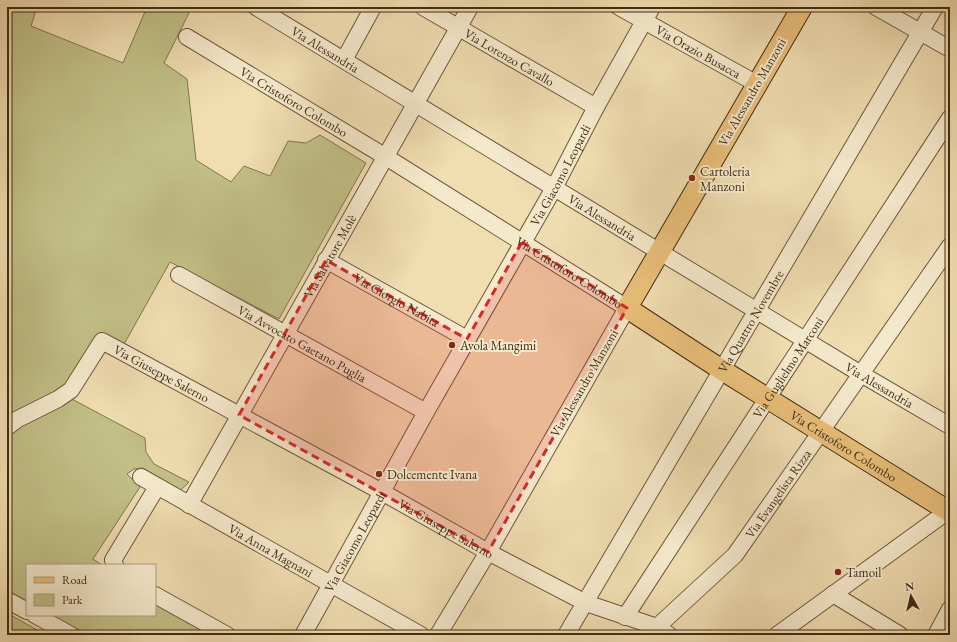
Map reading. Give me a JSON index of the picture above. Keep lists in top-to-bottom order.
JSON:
{
  "streets": {
    "main road": ["Via Alessandro Manzoni", "Via Cristoforo Colombo"],
    "street": [
      "Via Alessandria",
      "Via Orazio Busacca",
      "Via Lorenzo Cavallo",
      "Via Giacomo Leopardi",
      "Via Salvatore Molè",
      "Via Giorgio Nabita",
      "Via Quattro Novembre",
      "Via Avvocato Gaetano Puglia",
      "Via Guglielmo Marconi",
      "Via Giuseppe Salerno",
      "Via Evangelista Rizza",
      "Via Anna Magnani"
    ]
  },
  "crossings": [
    ["Via Alessandria", "Via Alessandro Manzoni"],
    ["Via Alessandria", "Via Giacomo Leopardi"],
    ["Via Alessandria", "Via Salvatore Molè"],
    ["Via Alessandria", "Via Quattro Novembre"],
    ["Via Alessandria", "Via Guglielmo Marconi"],
    ["Via Alessandria", "Via Evangelista Rizza"],
    ["Via Orazio Busacca", "Via Alessandro Manzoni"],
    ["Via Orazio Busacca", "Via Giacomo Leopardi"],
    ["Via Lorenzo Cavallo", "Via Giacomo Leopardi"],
    ["Via Lorenzo Cavallo", "Via Salvatore Molè"],
    ["Via Alessandro Manzoni", "Via Cristoforo Colombo"],
    ["Via Alessandro Manzoni", "Via Giuseppe Salerno"],
    ["Via Cristoforo Colombo", "Via Giacomo Leopardi"],
    ["Via Cristoforo Colombo", "Via Salvatore Molè"],
    ["Via Cristoforo Colombo", "Via Quattro Novembre"],
    ["Via Cristoforo Colombo", "Via Guglielmo Marconi"],
    ["Via Cristoforo Colombo", "Via Evangelista Rizza"],
    ["Via Giacomo Leopardi", "Via Giorgio Nabita"],
    ["Via Giacomo Leopardi", "Via Avvocato Gaetano Puglia"],
    ["Via Giacomo Leopardi", "Via Giuseppe Salerno"],
    ["Via Giacomo Leopardi", "Via Anna Magnani"],
    ["Via Salvatore Molè", "Via Giorgio Nabita"],
    ["Via Salvatore Molè", "Via Avvocato Gaetano Puglia"],
    ["Via Salvatore Molè", "Via Giuseppe Salerno"],
    ["Via Salvatore Molè", "Via Anna Magnani"],
    ["Via Quattro Novembre", "Via Giuseppe Salerno"],
    ["Via Guglielmo Marconi", "Via Giuseppe Salerno"],
    ["Via Giuseppe Salerno", "Via Evangelista Rizza"]
  ],
  "places": [
    "Cartoleria Manzoni",
    "Avola Mangimi",
    "Dolcemente Ivana",
    "Tamoil"
  ],
  "legend": ["Road", "Park"],
  "north": "top"
}
